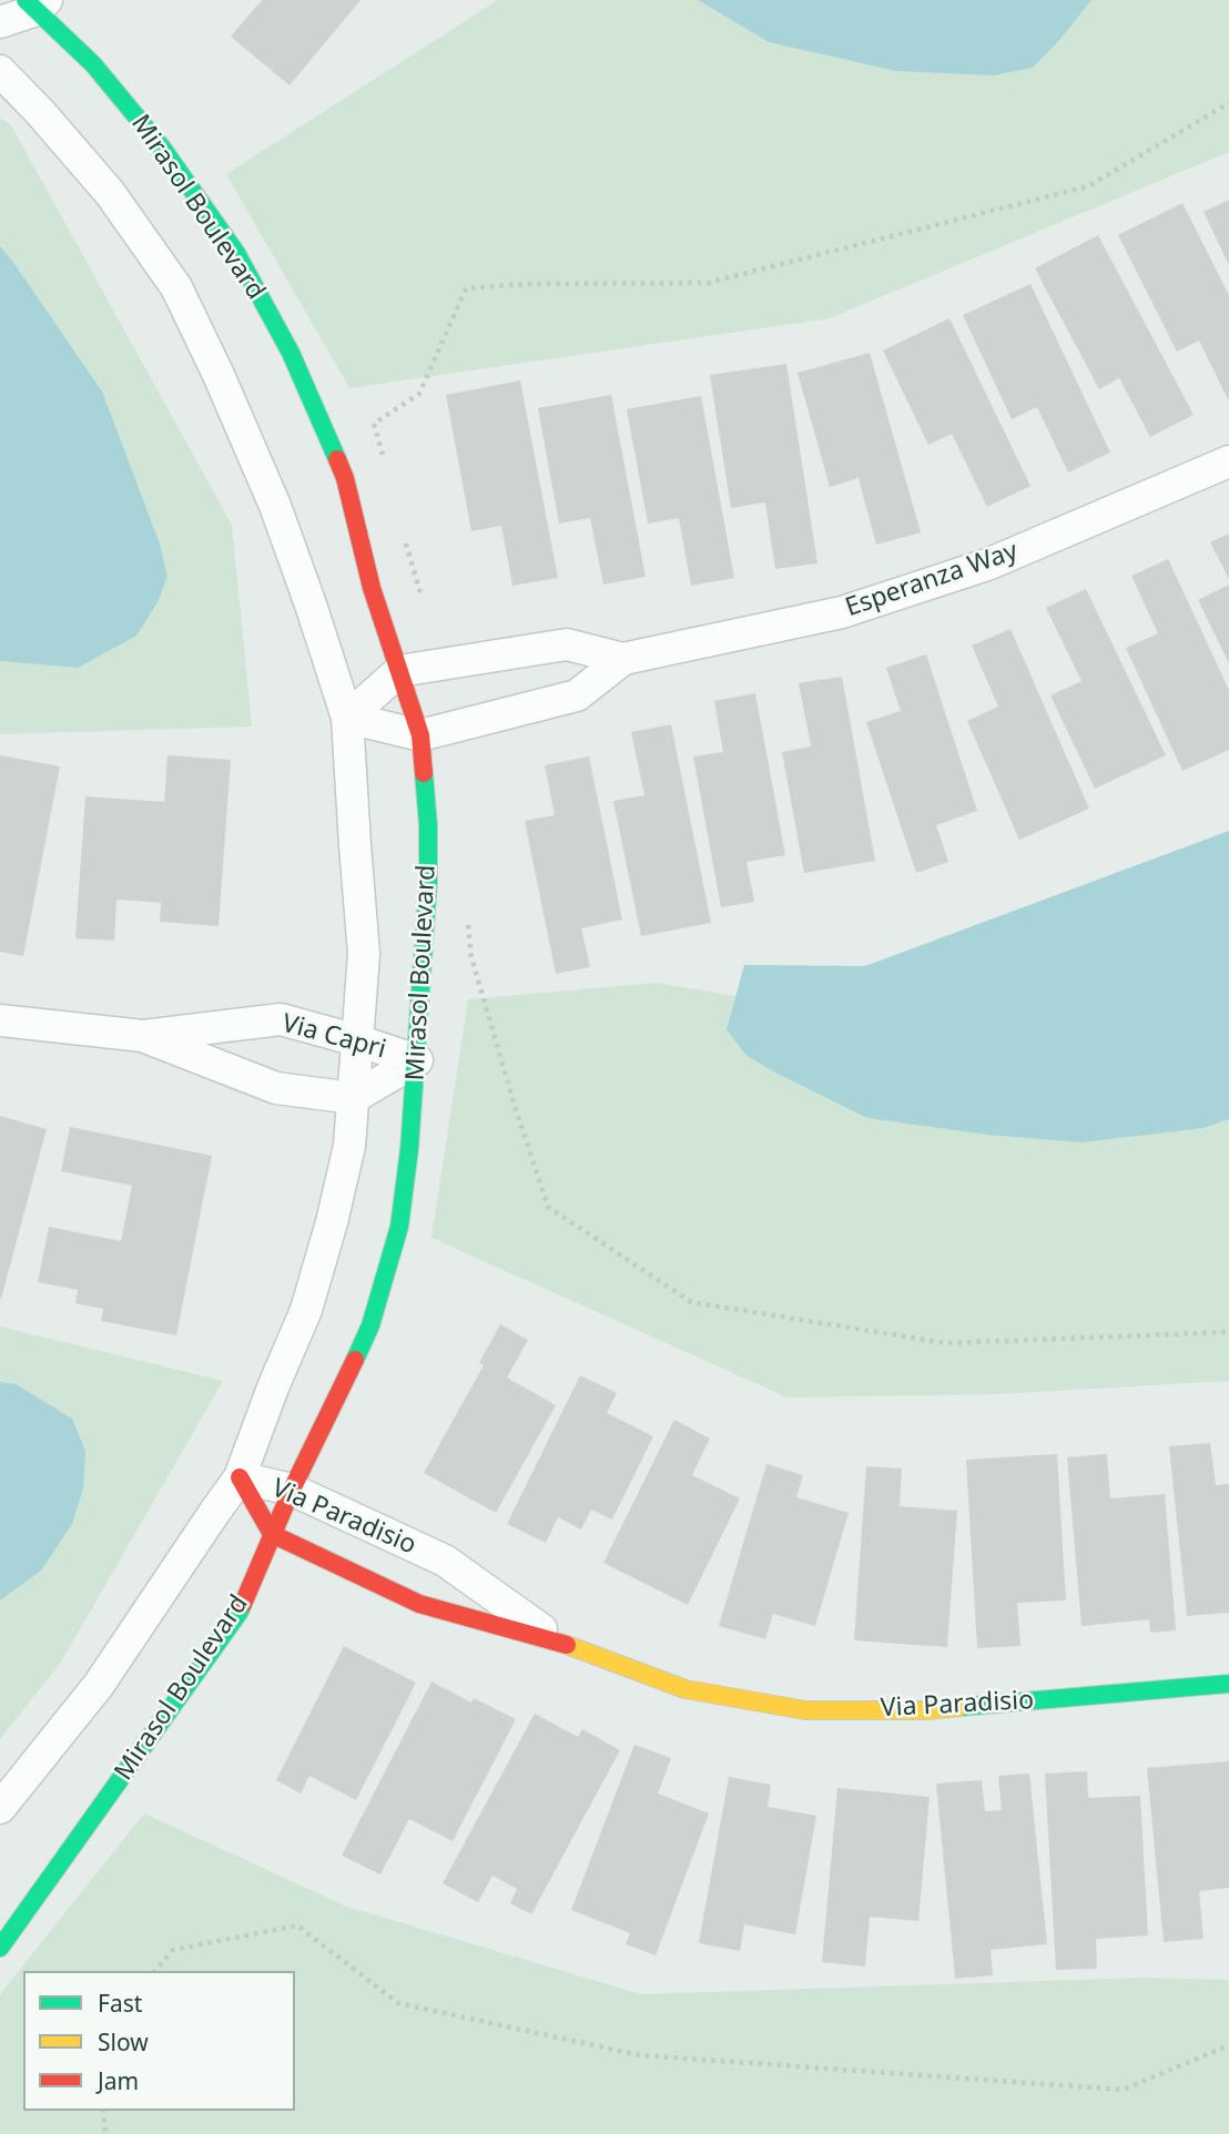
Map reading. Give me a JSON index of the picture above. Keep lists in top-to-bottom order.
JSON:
{
  "streets": {
    "street": [
      "Mirasol Boulevard",
      "Esperanza Way",
      "Via Capri",
      "Via Paradisio"
    ]
  },
  "crossings": [
    ["Mirasol Boulevard", "Esperanza Way"],
    ["Mirasol Boulevard", "Via Capri"],
    ["Mirasol Boulevard", "Via Paradisio"]
  ],
  "legend": ["Fast", "Slow", "Jam"]
}
